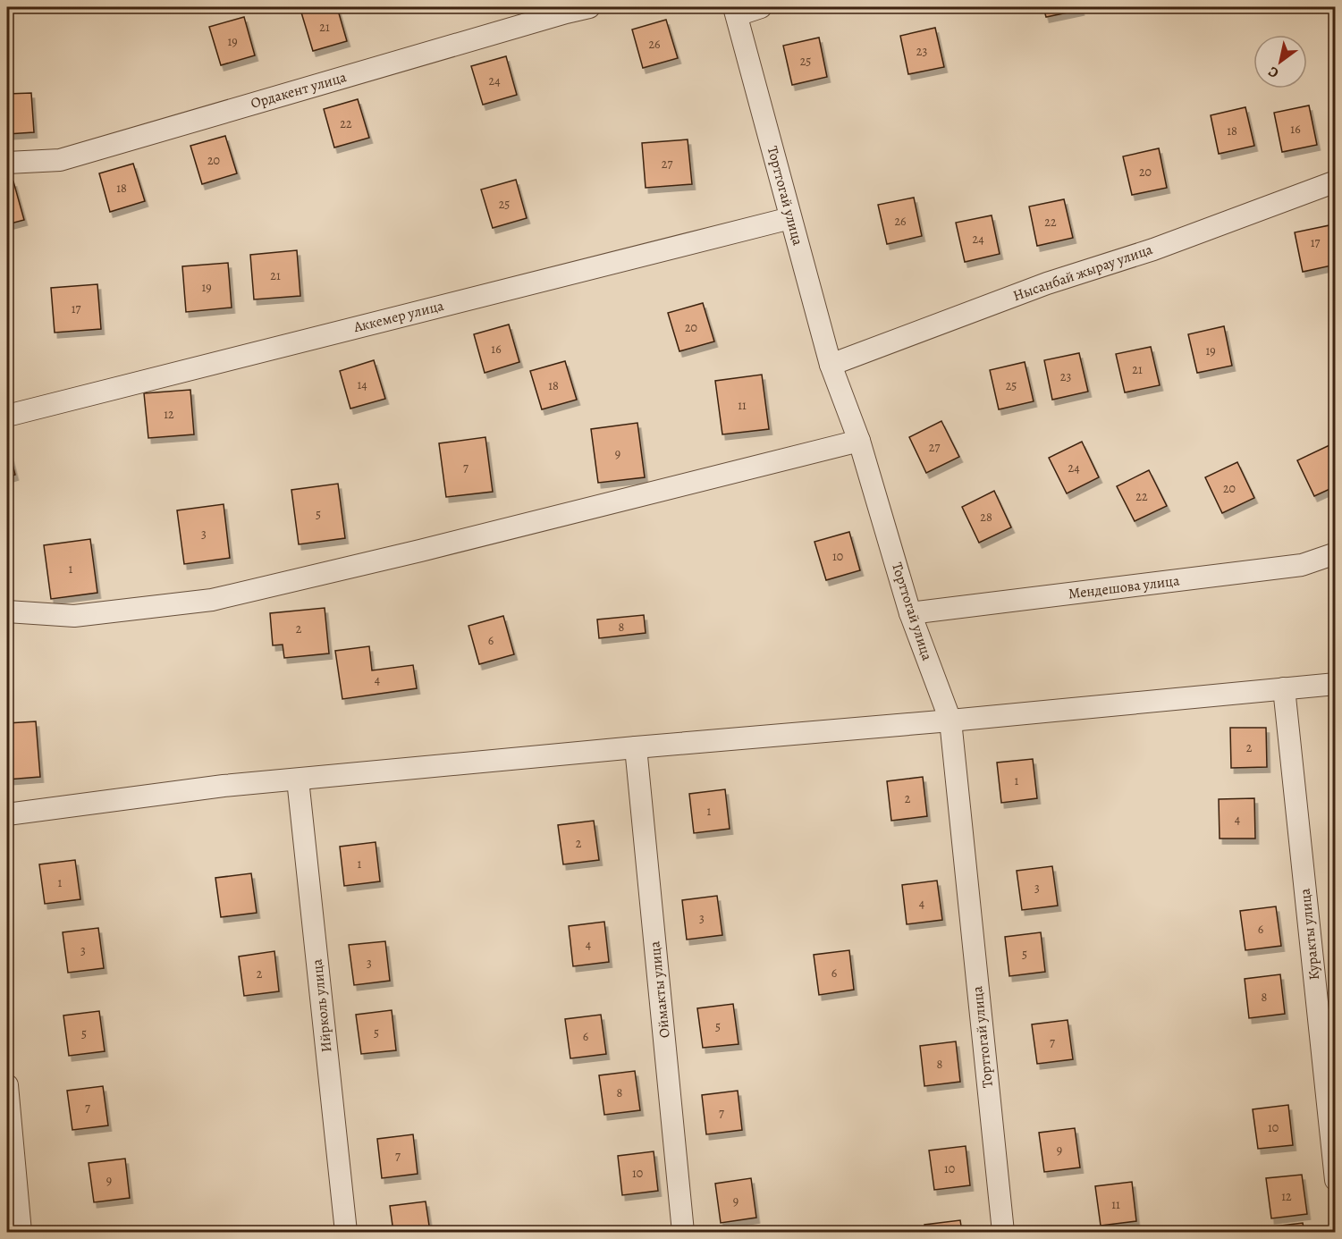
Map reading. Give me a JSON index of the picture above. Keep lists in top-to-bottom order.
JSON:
{
  "streets": {
    "street": [
      "Ордакент улица",
      "Торттогай улица",
      "Нысанбай жырау улица",
      "Аккемер улица",
      "Мендешова улица",
      "Куракты улица",
      "Оймакты улица",
      "Ийрколь улица"
    ]
  },
  "crossings": [
    ["Торттогай улица", "Нысанбай жырау улица"],
    ["Торттогай улица", "Аккемер улица"],
    ["Торттогай улица", "Мендешова улица"]
  ],
  "house_numbers": [
    "21",
    "19",
    "26",
    "23",
    "25",
    "24",
    "22",
    "16",
    "18",
    "20",
    "27",
    "20",
    "18",
    "25",
    "26",
    "22",
    "24",
    "17",
    "21",
    "19",
    "17",
    "20",
    "16",
    "19",
    "21",
    "23",
    "14",
    "18",
    "25",
    "11",
    "12",
    "27",
    "9",
    "7",
    "24",
    "20",
    "22",
    "5",
    "28",
    "3",
    "10",
    "1",
    "8",
    "2",
    "6",
    "4",
    "2",
    "1",
    "2",
    "1",
    "4",
    "2",
    "1",
    "1",
    "3",
    "4",
    "3",
    "6",
    "4",
    "3",
    "5",
    "3",
    "6",
    "2",
    "8",
    "5",
    "5",
    "5",
    "6",
    "7",
    "8",
    "8",
    "7",
    "7",
    "10",
    "9",
    "7",
    "10",
    "10",
    "9",
    "12",
    "9",
    "11"
  ],
  "north": "bottom left"
}
